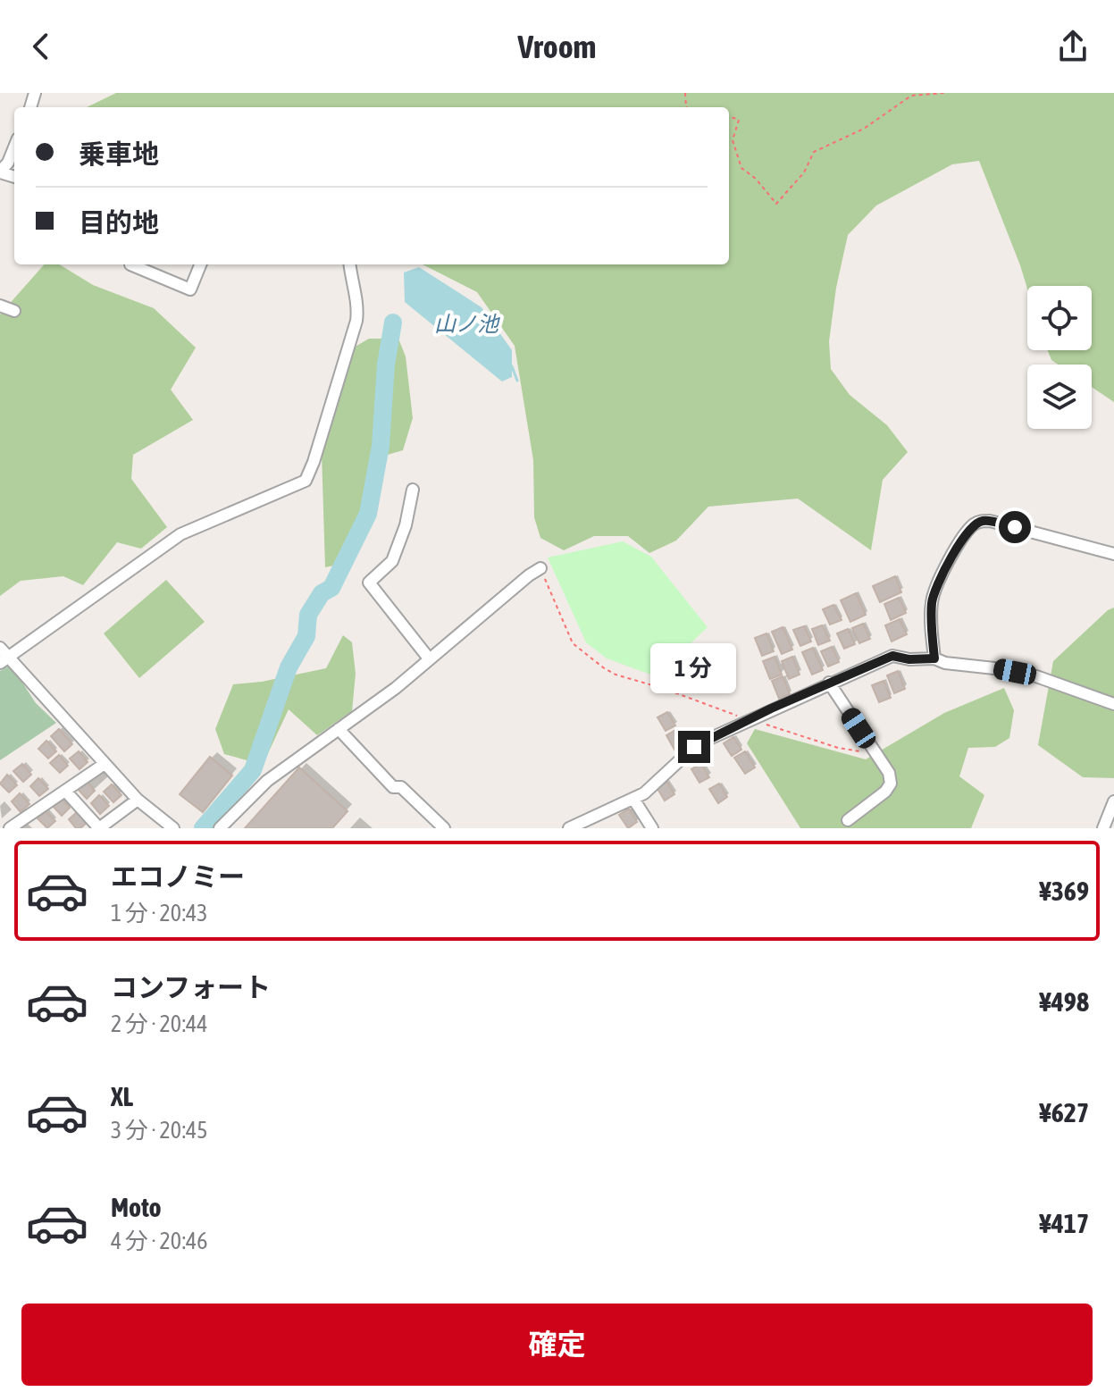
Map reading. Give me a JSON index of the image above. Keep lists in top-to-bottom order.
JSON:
{
  "water": ["山ノ池"],
  "page": {
    "header": "Vroom",
    "banner": ["乗車地", "目的地"],
    "bubble": "1 分",
    "list": [
      {
        "name": "エコノミー",
        "note": "1 分 · 20:43",
        "value": "¥369"
      },
      {
        "name": "コンフォート",
        "note": "2 分 · 20:44",
        "value": "¥498"
      },
      {
        "name": "XL",
        "note": "3 分 · 20:45",
        "value": "¥627"
      },
      {
        "name": "Moto",
        "note": "4 分 · 20:46",
        "value": "¥417"
      }
    ],
    "buttons": "確定"
  }
}
